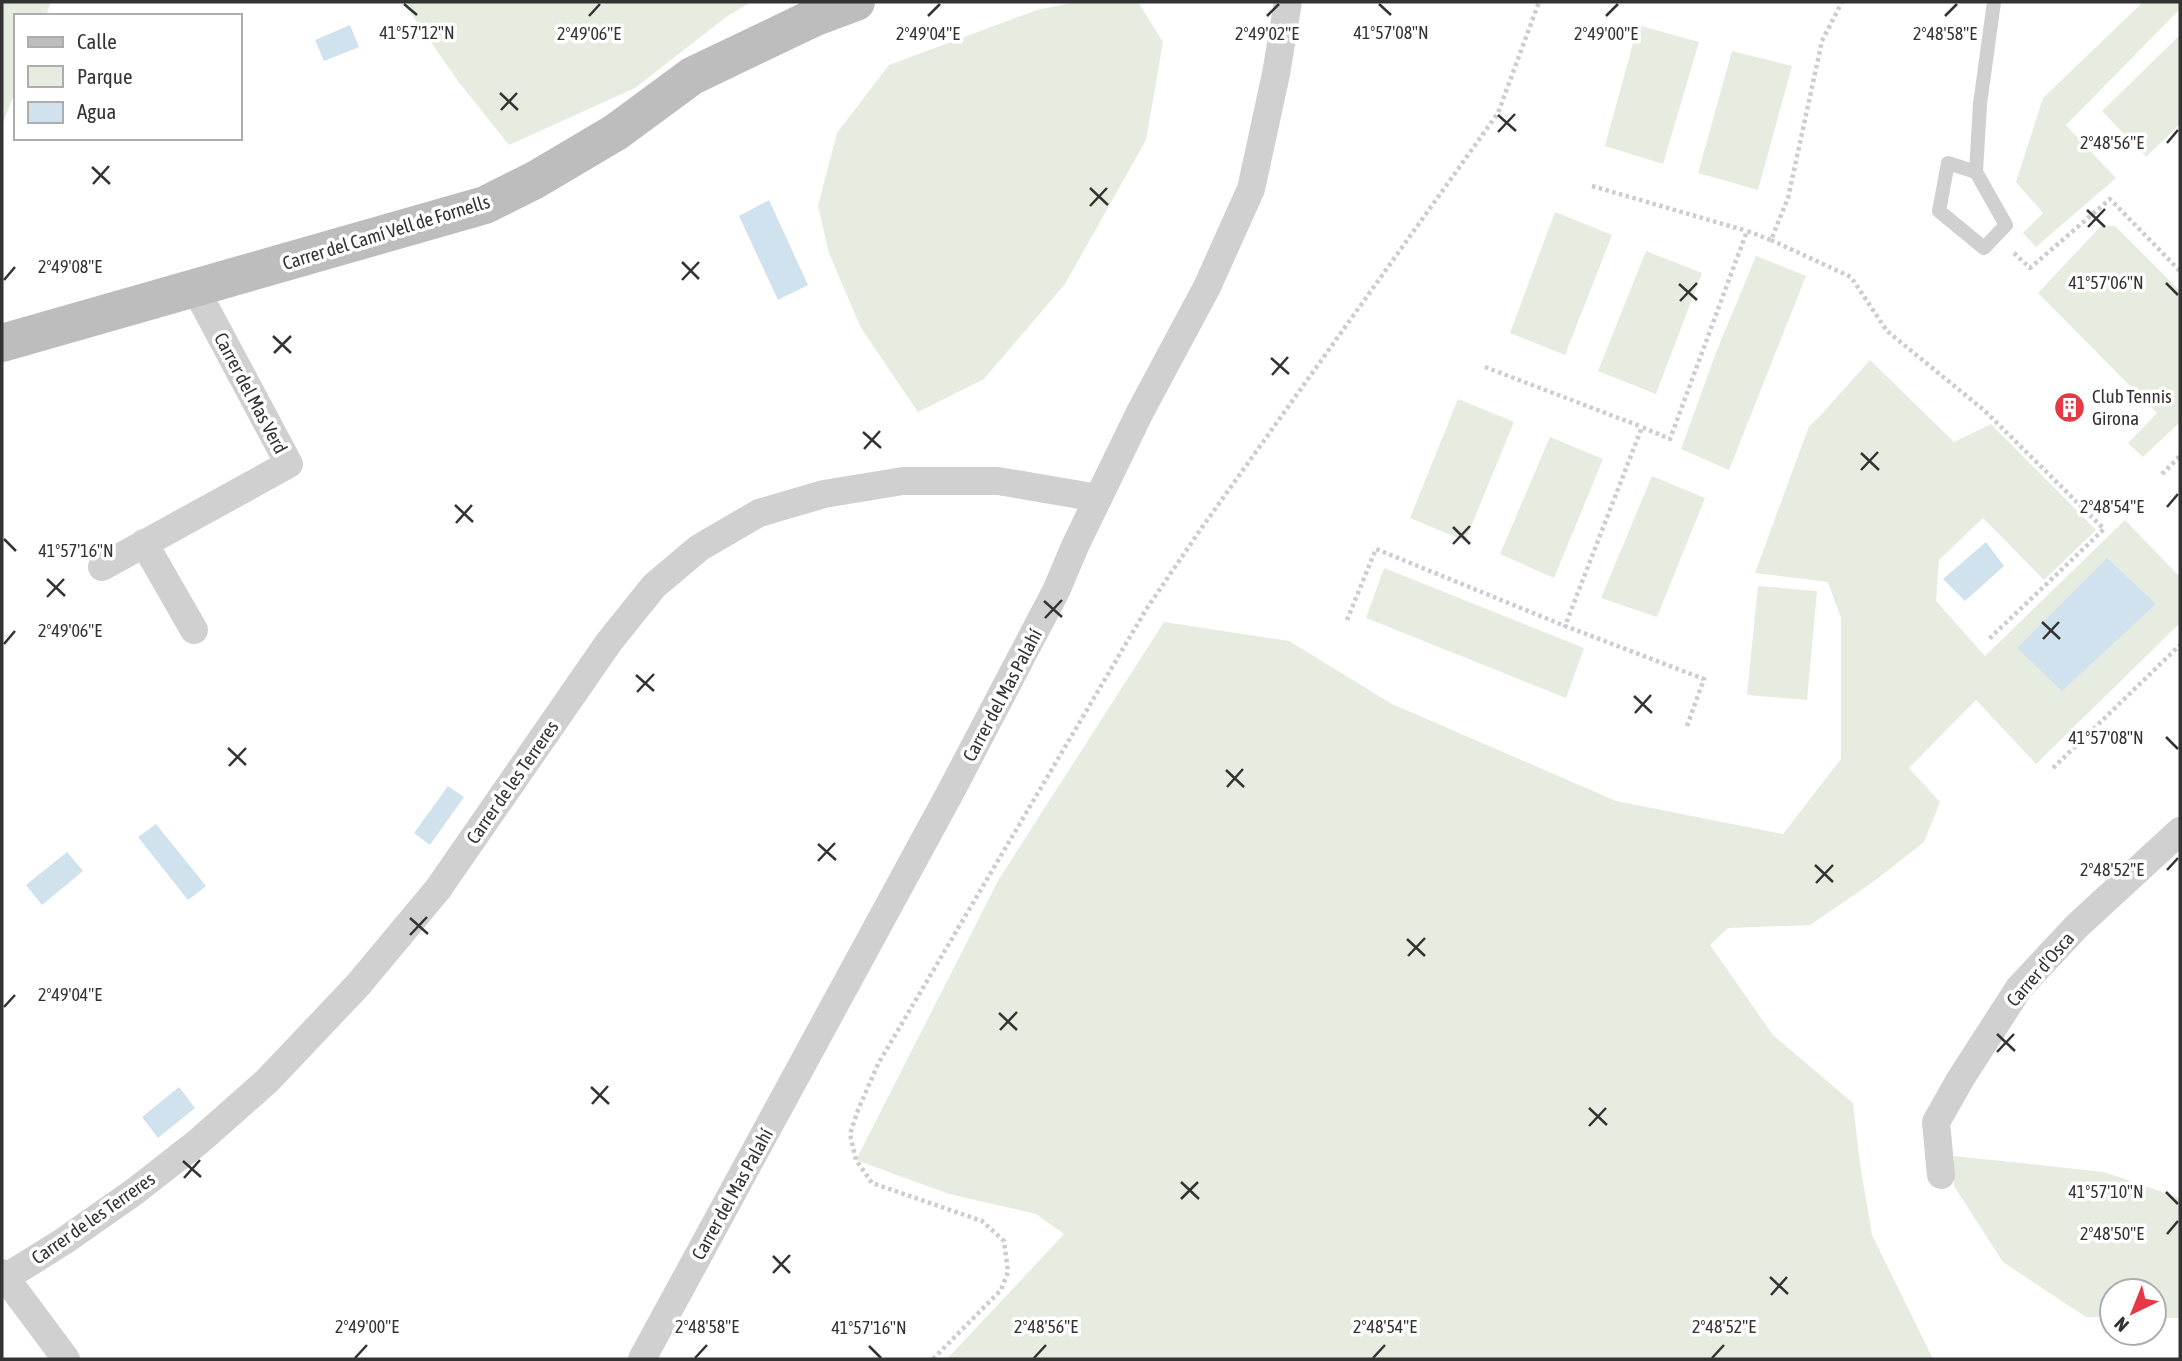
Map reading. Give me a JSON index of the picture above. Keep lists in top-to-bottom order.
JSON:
{
  "streets": {
    "street": [
      "Carrer del Camí Vell de Fornells",
      "Carrer del Mas Verd",
      "Carrer del Mas Palahí",
      "Carrer de les Terreres",
      "Carrer d'Osca"
    ]
  },
  "crossings": [
    ["Carrer del Camí Vell de Fornells", "Carrer del Mas Verd"],
    ["Carrer del Mas Palahí", "Carrer de les Terreres"]
  ],
  "places": {
    "building": ["Club Tennis Girona"]
  },
  "legend": ["Calle", "Parque", "Agua"],
  "north": "bottom left",
  "coordinates": [
    "41°57'12\"N",
    "41°57'08\"N",
    "2°49'06\"E",
    "2°49'04\"E",
    "2°49'02\"E",
    "2°49'00\"E",
    "2°48'58\"E",
    "2°48'56\"E",
    "2°49'08\"E",
    "41°57'06\"N",
    "2°48'54\"E",
    "41°57'16\"N",
    "2°48'52\"E",
    "41°57'10\"N",
    "2°48'50\"E"
  ]
}
